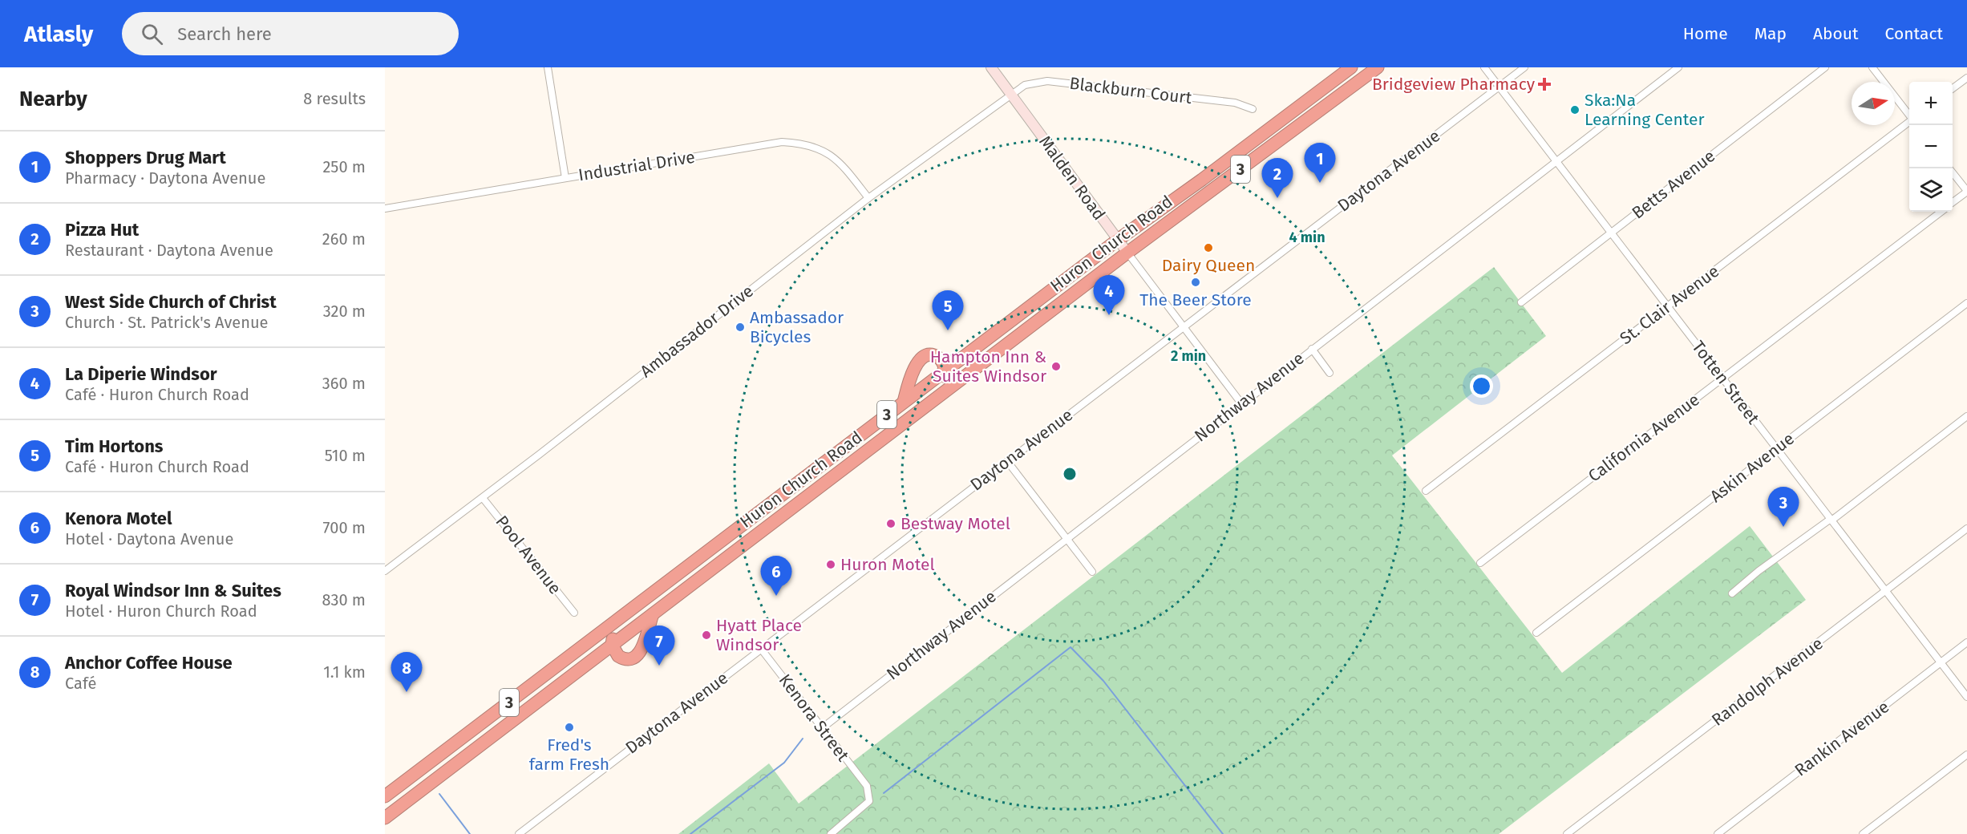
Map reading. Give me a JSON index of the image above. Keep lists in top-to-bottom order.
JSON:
{
  "streets": {
    "highway": ["3", "Huron Church Road"],
    "main road": ["Malden Road"],
    "street": [
      "Blackburn Court",
      "Industrial Drive",
      "Daytona Avenue",
      "Betts Avenue",
      "St. Clair Avenue",
      "Ambassador Drive",
      "Totten Street",
      "Northway Avenue",
      "California Avenue",
      "Askin Avenue",
      "Pool Avenue",
      "Randolph Avenue",
      "Kenora Street",
      "Rankin Avenue"
    ]
  },
  "crossings": [
    ["Blackburn Court", "Malden Road"],
    ["Blackburn Court", "Ambassador Drive"],
    ["Industrial Drive", "Ambassador Drive"],
    ["Daytona Avenue", "Malden Road"],
    ["Daytona Avenue", "Totten Street"],
    ["Daytona Avenue", "Kenora Street"],
    ["Malden Road", "Huron Church Road"],
    ["Malden Road", "Ambassador Drive"],
    ["Malden Road", "Northway Avenue"],
    ["Betts Avenue", "Totten Street"],
    ["St. Clair Avenue", "Totten Street"],
    ["Ambassador Drive", "Pool Avenue"],
    ["Totten Street", "Northway Avenue"],
    ["Totten Street", "California Avenue"],
    ["Totten Street", "Askin Avenue"],
    ["Totten Street", "Randolph Avenue"],
    ["Totten Street", "Rankin Avenue"],
    ["Northway Avenue", "Kenora Street"]
  ],
  "places": {
    "health": ["Bridgeview Pharmacy"],
    "other": [
      "Ska:Na Learning Center",
      "Dairy Queen",
      "The Beer Store",
      "Ambassador Bicycles",
      "Hampton Inn & Suites Windsor",
      "Bestway Motel",
      "Huron Motel",
      "Hyatt Place Windsor",
      "Fred's farm Fresh"
    ]
  },
  "north": "right",
  "page": {
    "header": "Atlasly",
    "search": "Search here",
    "nav": [
      "Home",
      "Map",
      "About",
      "Contact"
    ],
    "heading": ["Nearby", "8 results"],
    "map_buttons": ["+", "−"],
    "list": [
      {
        "mark": "1",
        "name": "Shoppers Drug Mart",
        "note": "Pharmacy · Daytona Avenue",
        "value": "250 m"
      },
      {
        "mark": "2",
        "name": "Pizza Hut",
        "note": "Restaurant · Daytona Avenue",
        "value": "260 m"
      },
      {
        "mark": "3",
        "name": "West Side Church of Christ",
        "note": "Church · St. Patrick's Avenue",
        "value": "320 m"
      },
      {
        "mark": "4",
        "name": "La Diperie Windsor",
        "note": "Café · Huron Church Road",
        "value": "360 m"
      },
      {
        "mark": "5",
        "name": "Tim Hortons",
        "note": "Café · Huron Church Road",
        "value": "510 m"
      },
      {
        "mark": "6",
        "name": "Kenora Motel",
        "note": "Hotel · Daytona Avenue",
        "value": "700 m"
      },
      {
        "mark": "7",
        "name": "Royal Windsor Inn & Suites",
        "note": "Hotel · Huron Church Road",
        "value": "830 m"
      },
      {
        "mark": "8",
        "name": "Anchor Coffee House",
        "note": "Café",
        "value": "1.1 km"
      }
    ],
    "pins": [
      "1",
      "2",
      "4",
      "5",
      "3",
      "6",
      "7",
      "8"
    ]
  },
  "rings": ["4 min", "2 min"]
}
